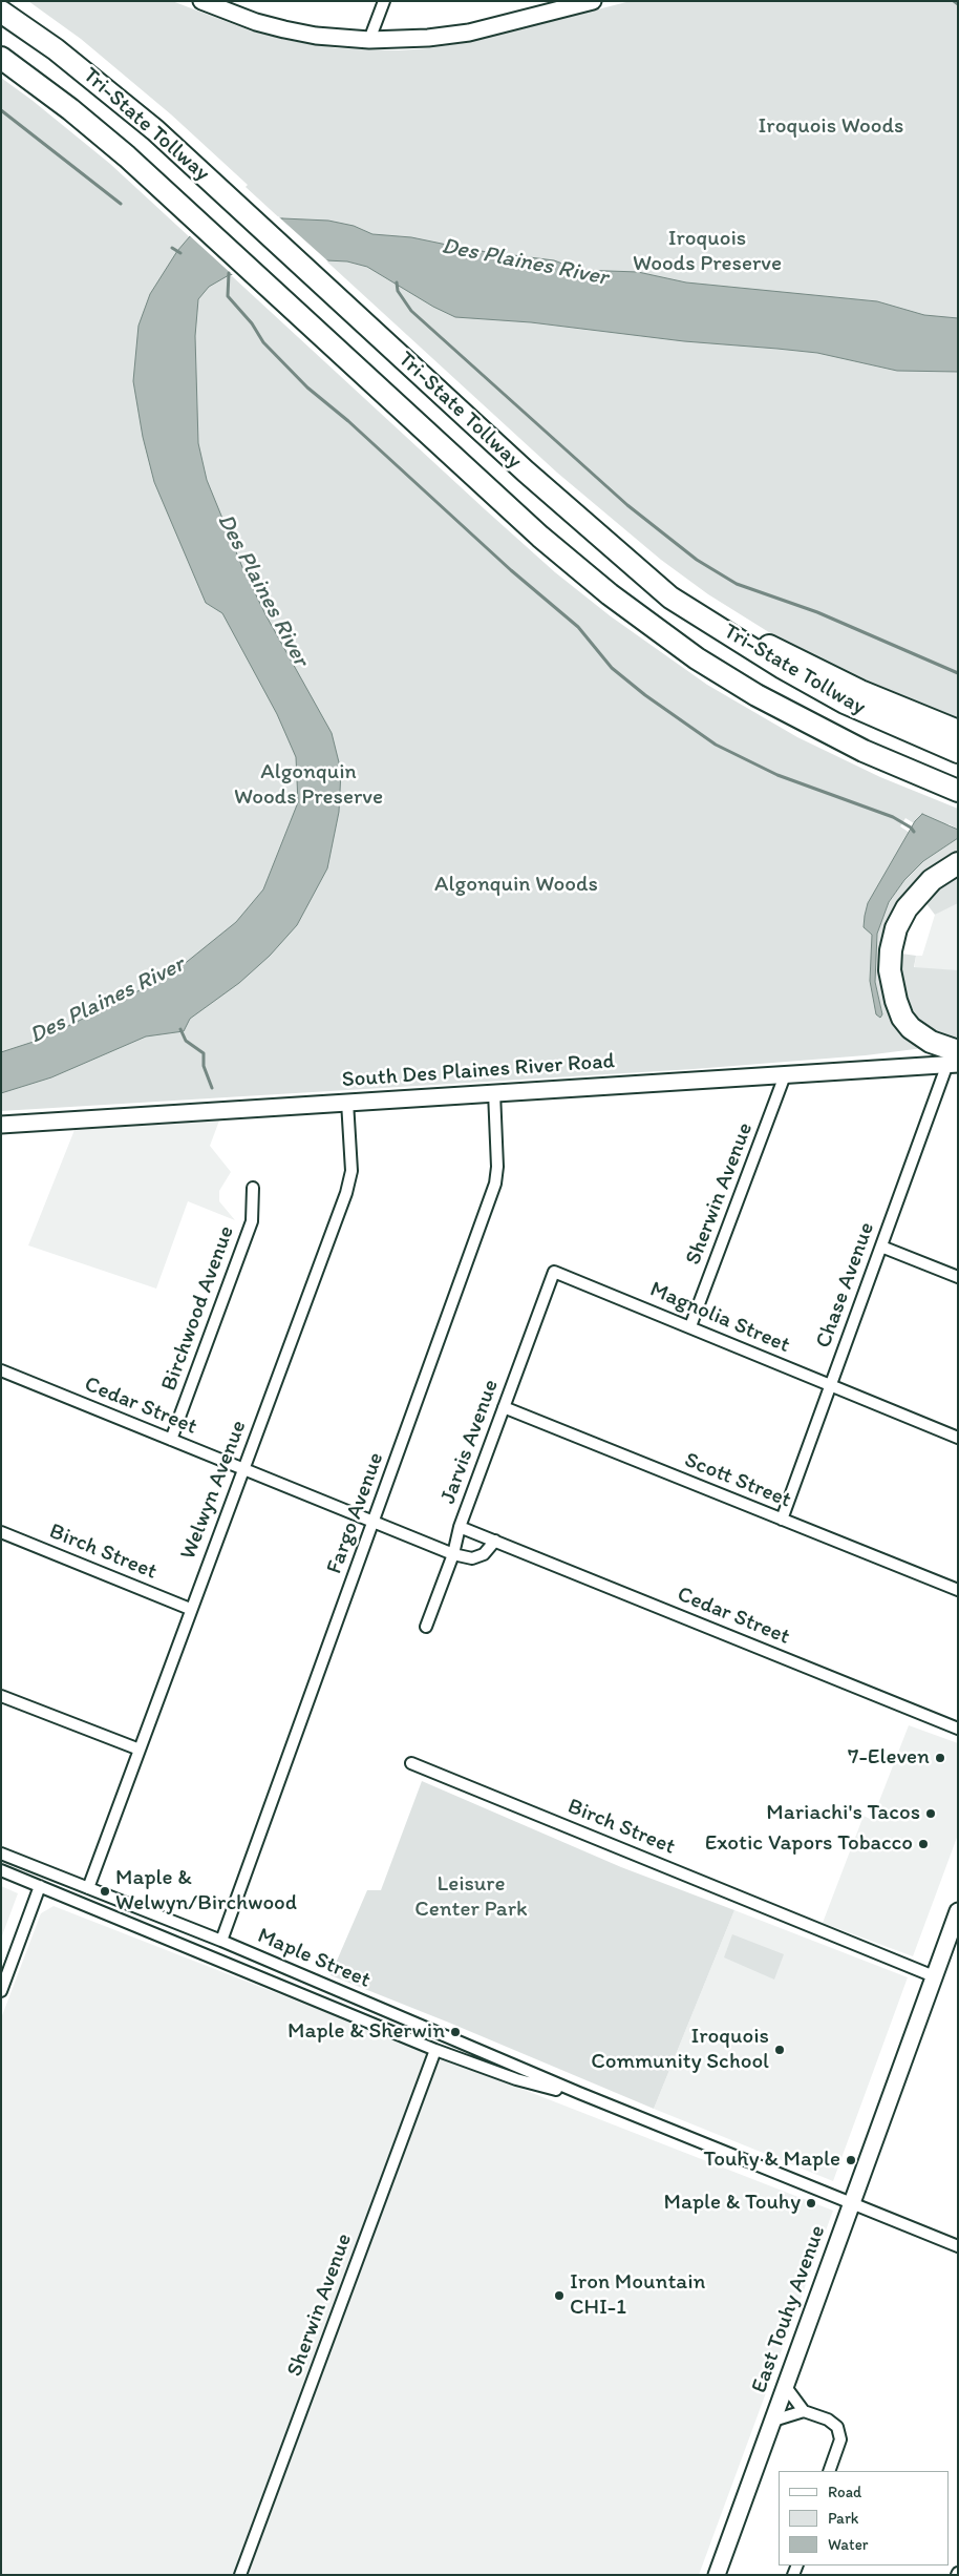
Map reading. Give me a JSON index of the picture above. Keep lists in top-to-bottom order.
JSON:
{
  "streets": {
    "highway": ["Tri-State Tollway"],
    "main road": ["South Des Plaines River Road", "East Touhy Avenue"],
    "street": [
      "Sherwin Avenue",
      "Chase Avenue",
      "Birchwood Avenue",
      "Magnolia Street",
      "Cedar Street",
      "Jarvis Avenue",
      "Scott Street",
      "Welwyn Avenue",
      "Fargo Avenue",
      "Birch Street",
      "Maple Street"
    ]
  },
  "crossings": [
    ["South Des Plaines River Road", "Sherwin Avenue"],
    ["South Des Plaines River Road", "Chase Avenue"],
    ["South Des Plaines River Road", "Welwyn Avenue"],
    ["South Des Plaines River Road", "Fargo Avenue"],
    ["Sherwin Avenue", "Magnolia Street"],
    ["Sherwin Avenue", "Maple Street"],
    ["Chase Avenue", "Magnolia Street"],
    ["Chase Avenue", "Scott Street"],
    ["Birchwood Avenue", "Cedar Street"],
    ["Magnolia Street", "Jarvis Avenue"],
    ["Cedar Street", "Jarvis Avenue"],
    ["Cedar Street", "Welwyn Avenue"],
    ["Cedar Street", "Fargo Avenue"],
    ["Jarvis Avenue", "Scott Street"],
    ["Welwyn Avenue", "Birch Street"],
    ["Welwyn Avenue", "Maple Street"],
    ["Fargo Avenue", "Maple Street"],
    ["Birch Street", "East Touhy Avenue"],
    ["Maple Street", "East Touhy Avenue"]
  ],
  "water": ["Des Plaines River"],
  "parks": [
    "Iroquois Woods",
    "Iroquois Woods Preserve",
    "Algonquin Woods Preserve",
    "Algonquin Woods",
    "Leisure Center Park"
  ],
  "places": [
    "7-Eleven",
    "Mariachi's Tacos",
    "Exotic Vapors Tobacco",
    "Maple & Welwyn/Birchwood",
    "Maple & Sherwin",
    "Iroquois Community School",
    "Touhy & Maple",
    "Maple & Touhy",
    "Iron Mountain CHI-1"
  ],
  "legend": ["Road", "Park", "Water"]
}
